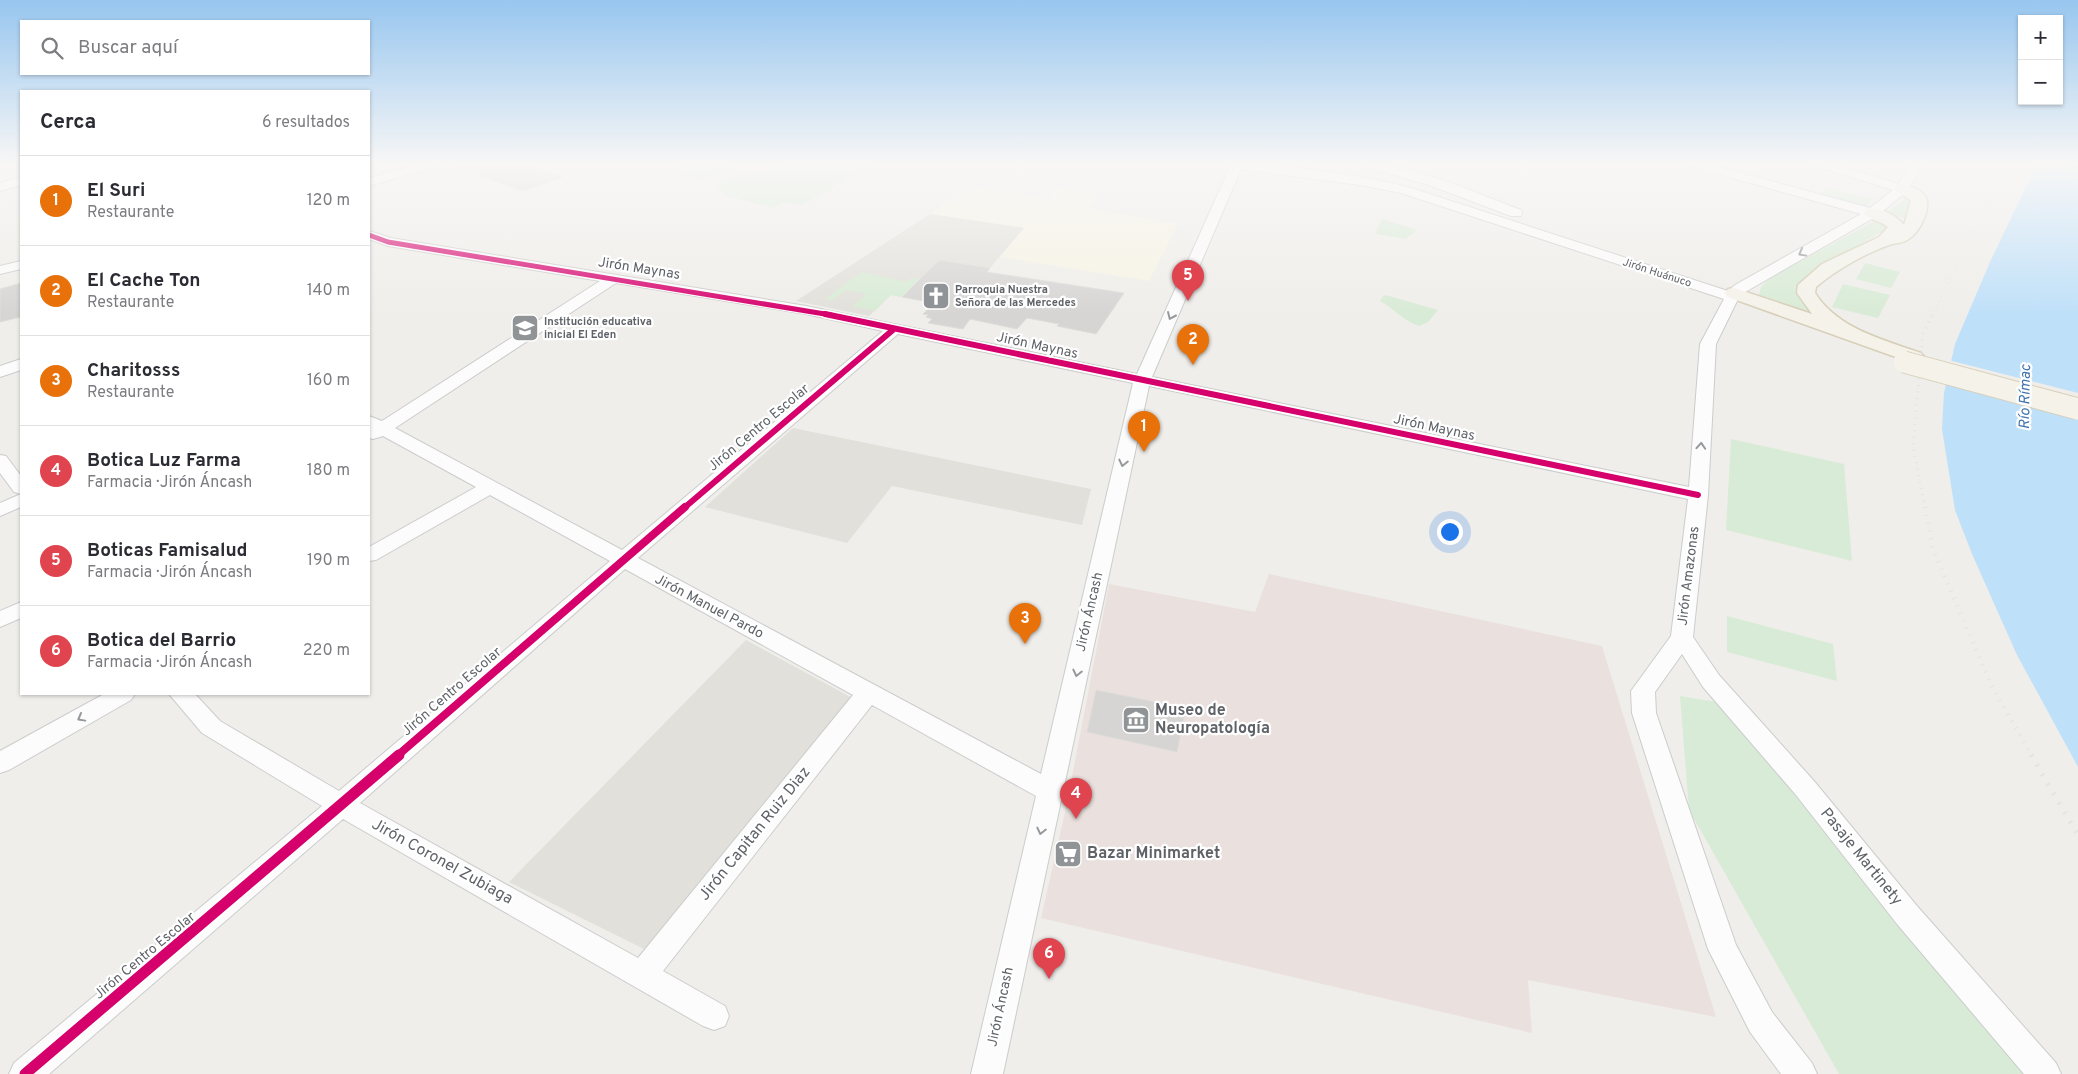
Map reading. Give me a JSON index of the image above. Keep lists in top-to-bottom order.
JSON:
{
  "streets": {
    "main road": ["Jirón Huánuco"],
    "street": [
      "Jirón Maynas",
      "Jirón Centro Escolar",
      "Jirón Amazonas",
      "Jirón Manuel Pardo",
      "Jirón Áncash",
      "Jirón Capitan Ruiz Diaz",
      "Pasaje Martinety",
      "Jirón Coronel Zubiaga"
    ]
  },
  "crossings": [
    ["Jirón Maynas", "Jirón Centro Escolar"],
    ["Jirón Maynas", "Jirón Amazonas"],
    ["Jirón Maynas", "Jirón Áncash"],
    ["Jirón Huánuco", "Jirón Amazonas"],
    ["Jirón Centro Escolar", "Jirón Manuel Pardo"],
    ["Jirón Centro Escolar", "Jirón Coronel Zubiaga"],
    ["Jirón Amazonas", "Pasaje Martinety"],
    ["Jirón Manuel Pardo", "Jirón Áncash"],
    ["Jirón Manuel Pardo", "Jirón Capitan Ruiz Diaz"],
    ["Jirón Capitan Ruiz Diaz", "Jirón Coronel Zubiaga"]
  ],
  "one_way": ["Jirón Áncash"],
  "water": ["Río Rímac"],
  "places": {
    "church": ["Parroquia Nuestra Señora de las Mercedes"],
    "school or university": ["Institución educativa inicial El Eden"],
    "museum": ["Museo de Neuropatología"],
    "supermarket": ["Bazar Minimarket"]
  },
  "page": {
    "map_buttons": ["+", "−"],
    "search": "Buscar aquí",
    "heading": ["Cerca", "6 resultados"],
    "list": [
      {
        "mark": "1",
        "name": "El Suri",
        "note": "Restaurante",
        "value": "120 m"
      },
      {
        "mark": "2",
        "name": "El Cache Ton",
        "note": "Restaurante",
        "value": "140 m"
      },
      {
        "mark": "3",
        "name": "Charitosss",
        "note": "Restaurante",
        "value": "160 m"
      },
      {
        "mark": "4",
        "name": "Botica Luz Farma",
        "note": "Farmacia · Jirón Áncash",
        "value": "180 m"
      },
      {
        "mark": "5",
        "name": "Boticas Famisalud",
        "note": "Farmacia · Jirón Áncash",
        "value": "190 m"
      },
      {
        "mark": "6",
        "name": "Botica del Barrio",
        "note": "Farmacia · Jirón Áncash",
        "value": "220 m"
      }
    ],
    "pins": [
      "5",
      "2",
      "1",
      "3",
      "4",
      "6"
    ]
  }
}
